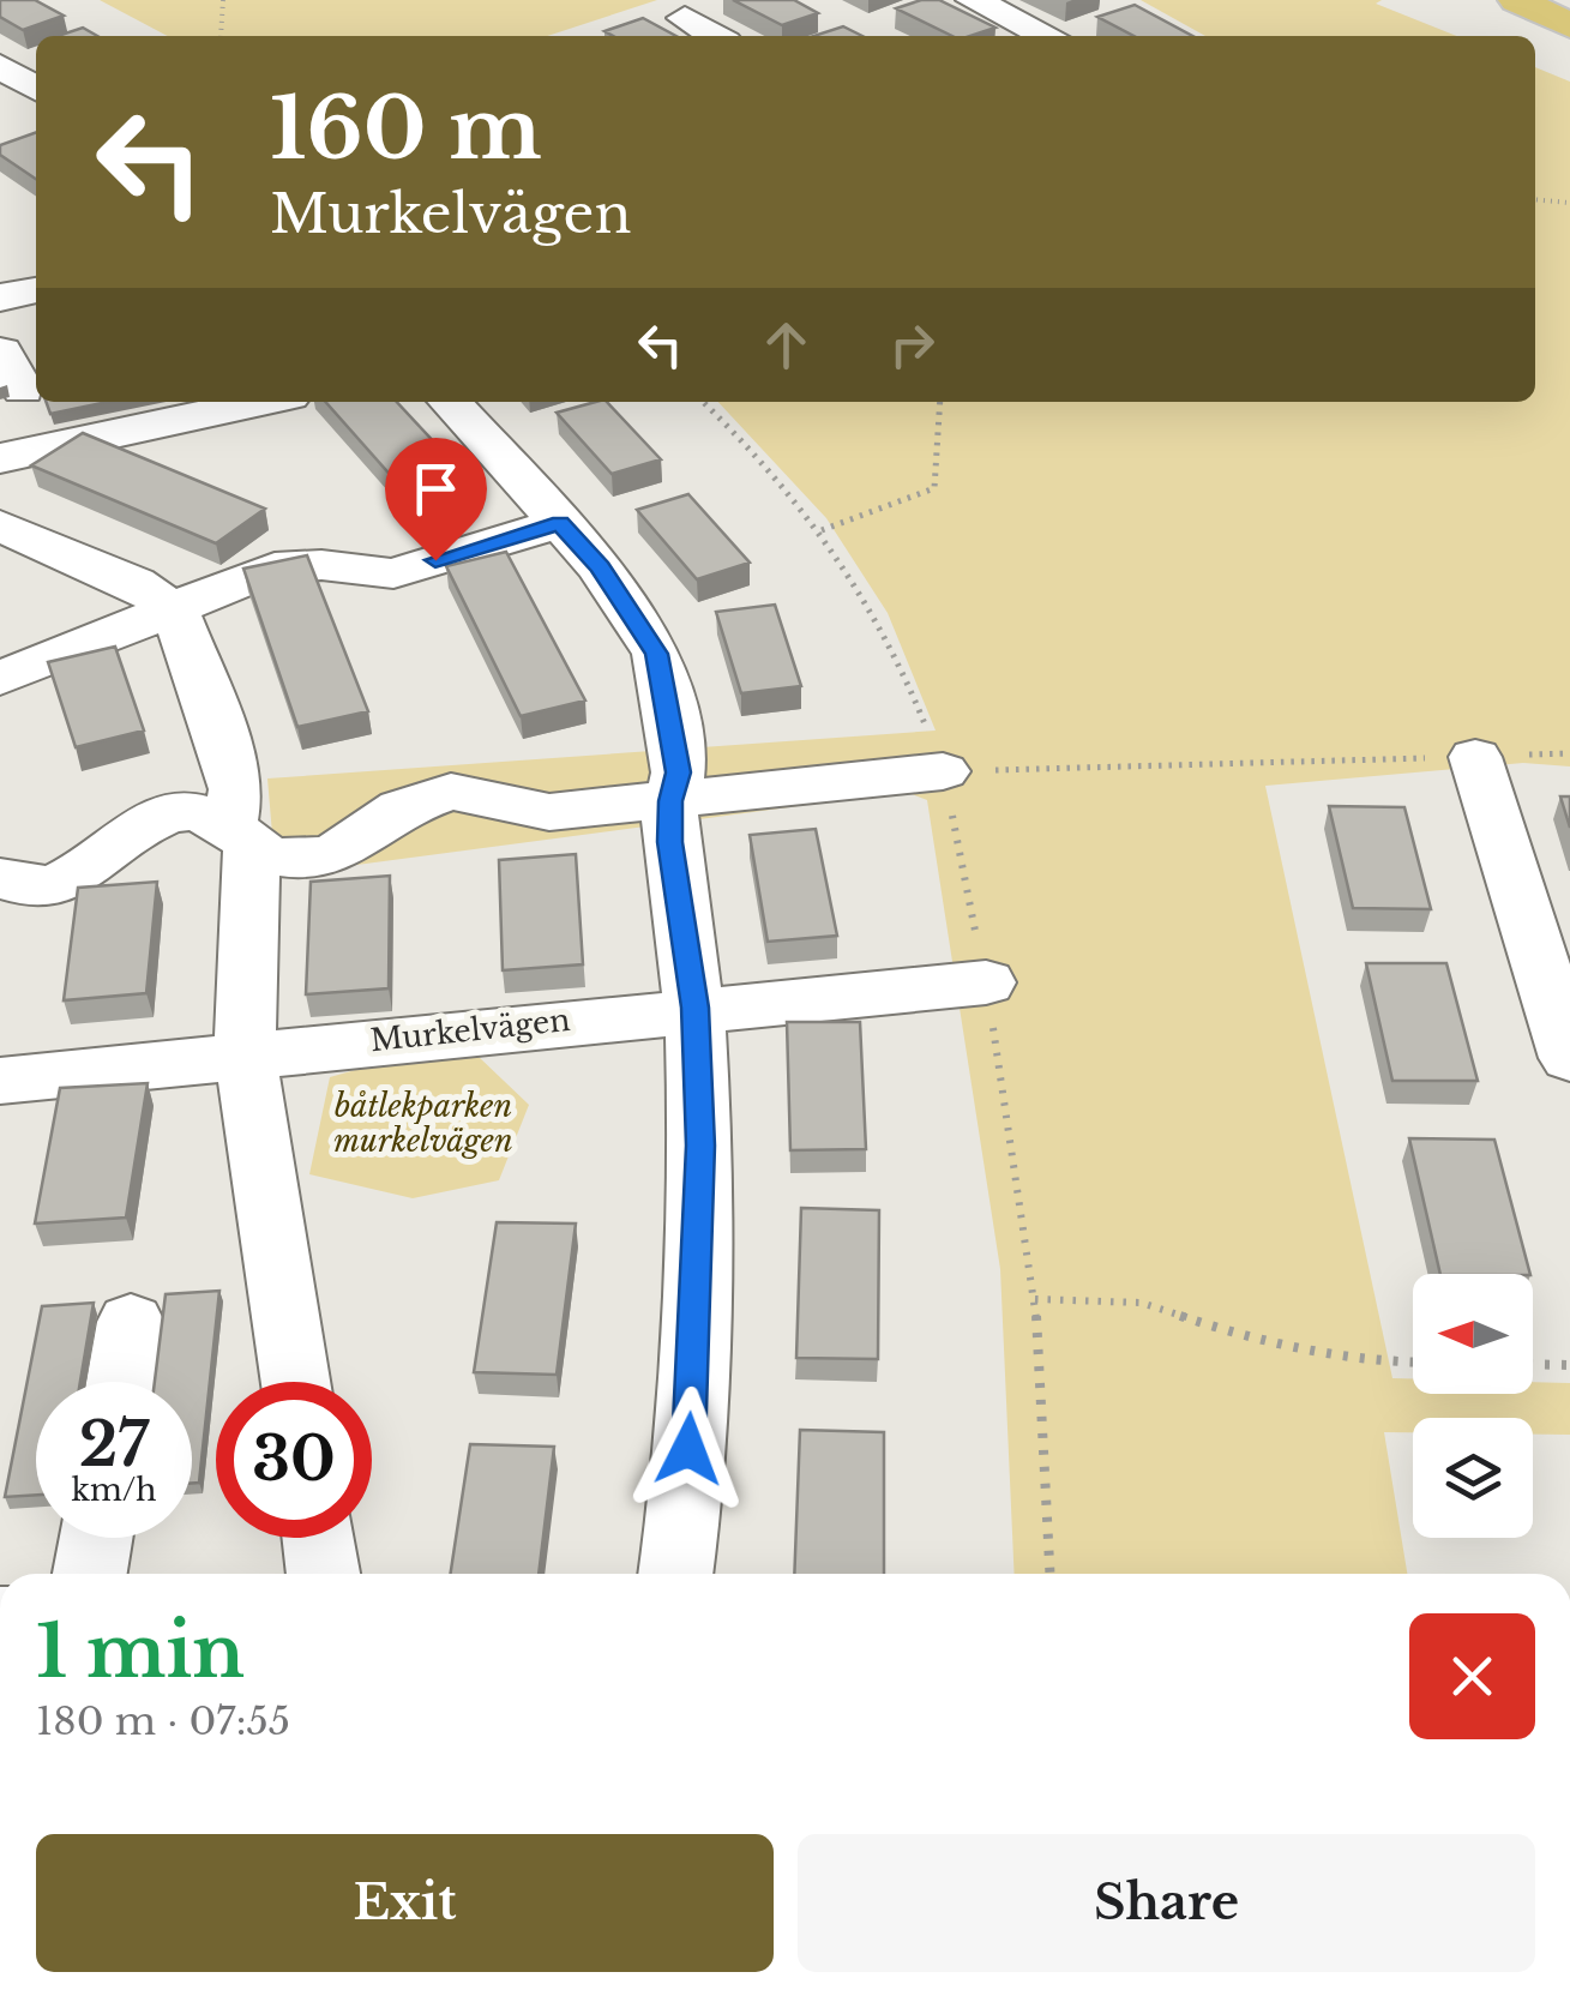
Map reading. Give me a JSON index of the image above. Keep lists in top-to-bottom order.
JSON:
{
  "streets": {
    "street": ["Murkelvägen"]
  },
  "parks": ["båtlekparken murkelvägen"],
  "north": "left",
  "page": {
    "turn": ["160 m", "Murkelvägen"],
    "speed": "27 km/h",
    "limit": "30",
    "heading": ["1 min", "180 m · 07:55"],
    "buttons": ["Exit", "Share"]
  }
}
